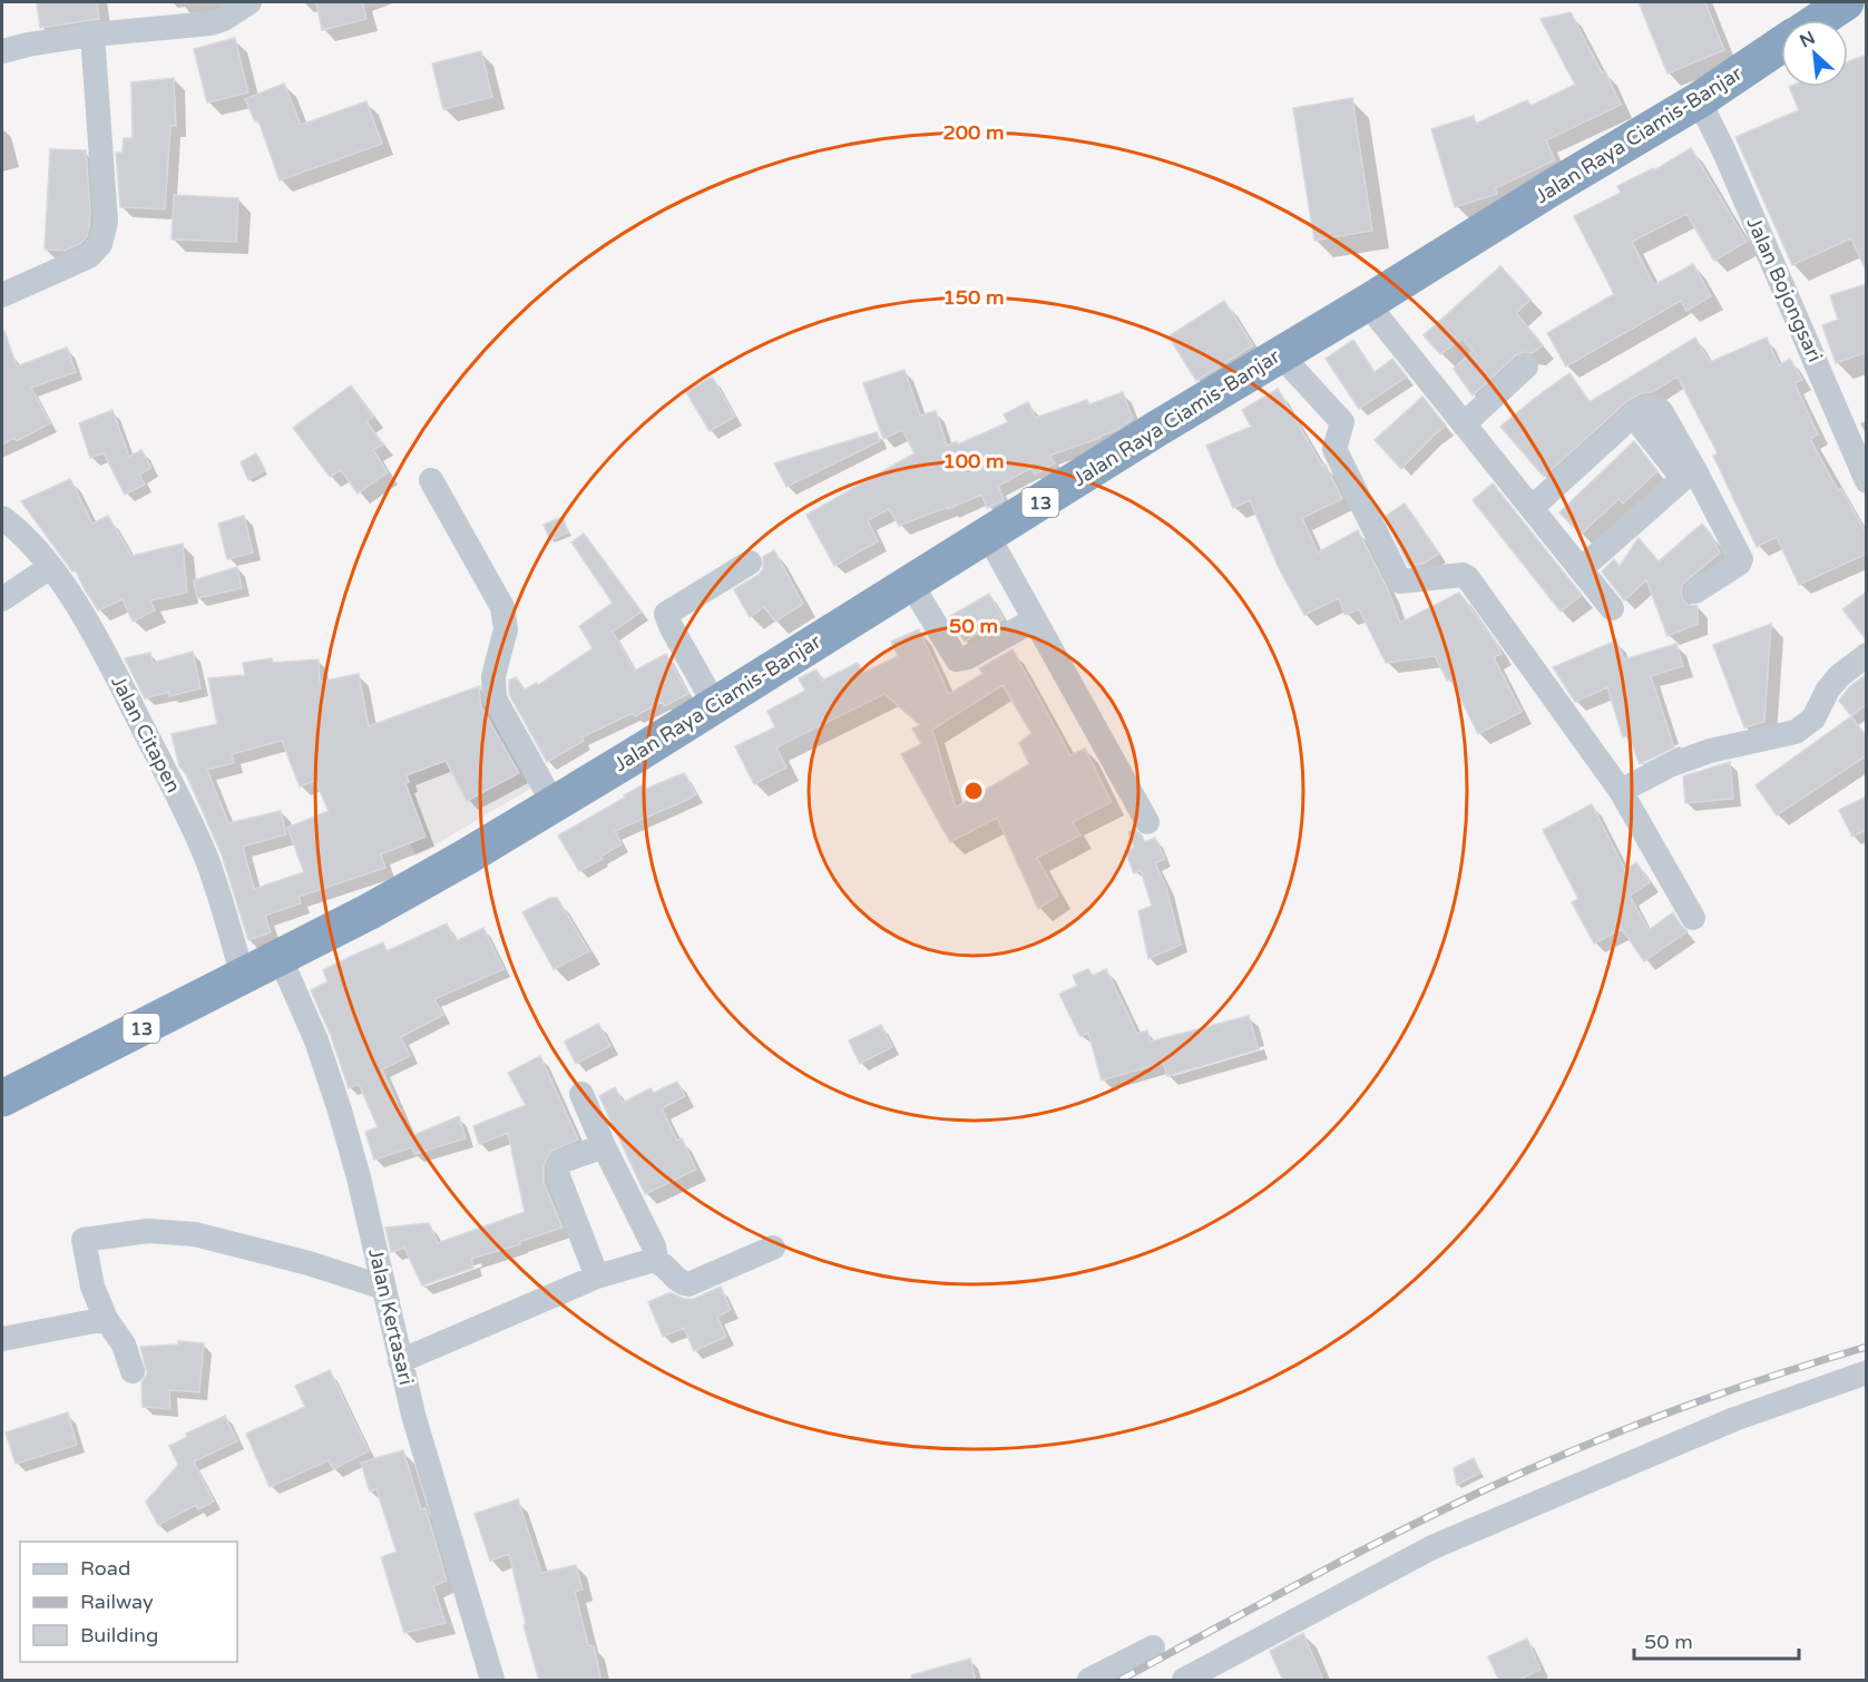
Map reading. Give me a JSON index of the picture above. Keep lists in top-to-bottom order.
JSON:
{
  "streets": {
    "highway": ["Jalan Raya Ciamis-Banjar", "13"],
    "street": ["Jalan Bojongsari", "Jalan Citapen", "Jalan Kertasari"]
  },
  "crossings": [
    ["Jalan Raya Ciamis-Banjar", "Jalan Bojongsari"],
    ["Jalan Raya Ciamis-Banjar", "13"],
    ["Jalan Raya Ciamis-Banjar", "Jalan Kertasari"],
    ["13", "Jalan Citapen"],
    ["13", "Jalan Kertasari"]
  ],
  "legend": ["Road", "Railway", "Building"],
  "scale_bar": "50 m",
  "north": "top left",
  "rings": [
    "200 m",
    "150 m",
    "100 m",
    "50 m"
  ]
}
